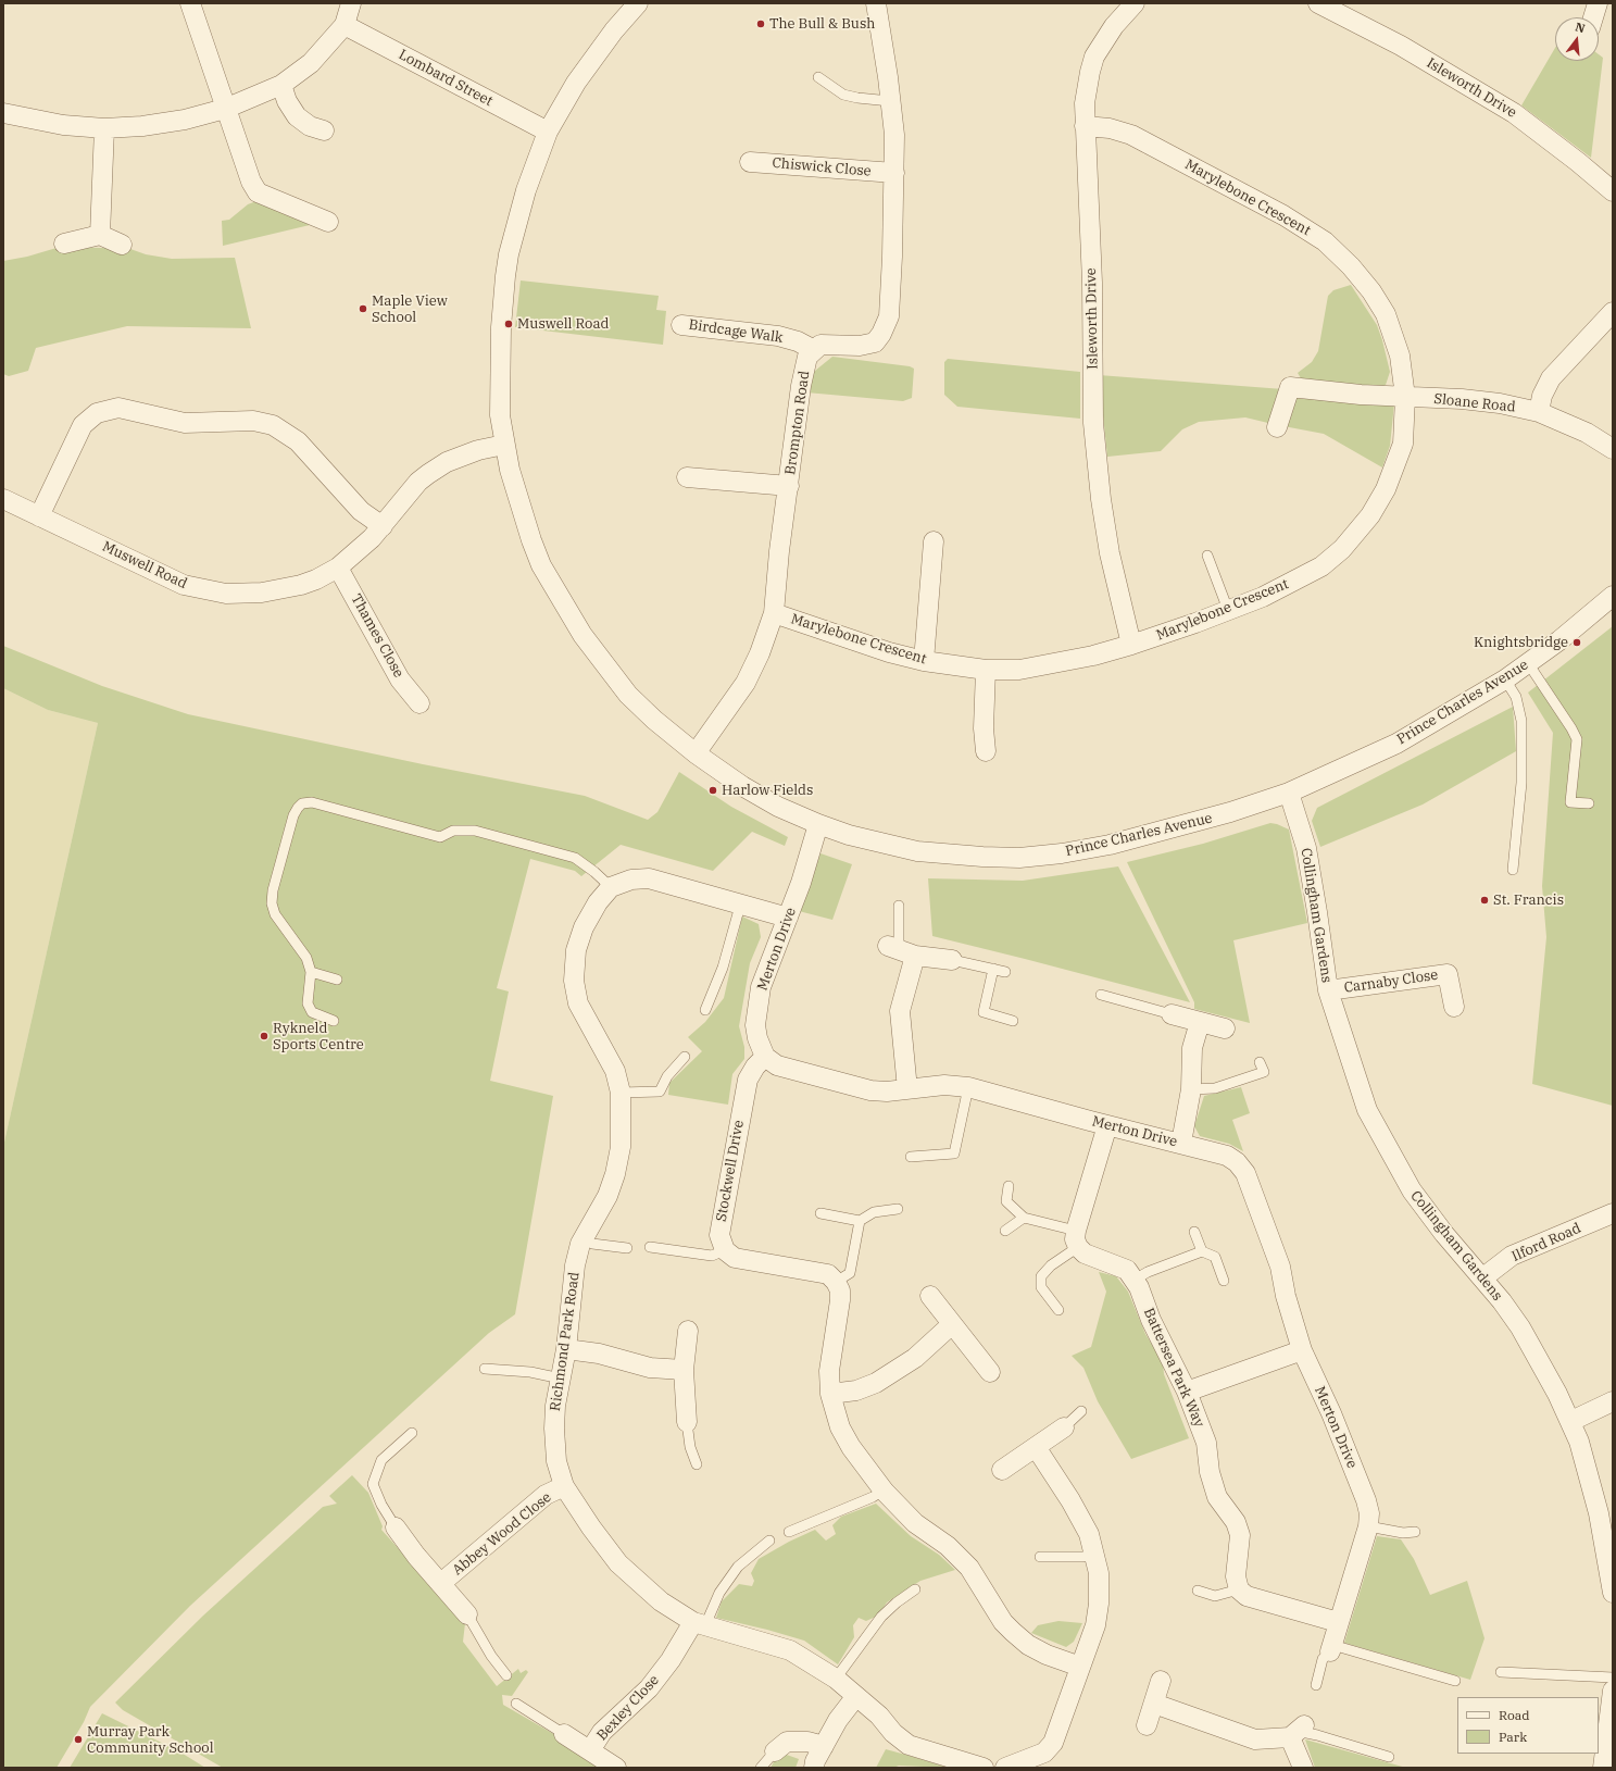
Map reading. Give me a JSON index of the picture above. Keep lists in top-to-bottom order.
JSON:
{
  "streets": {
    "street": [
      "Lombard Street",
      "Isleworth Drive",
      "Chiswick Close",
      "Marylebone Crescent",
      "Birdcage Walk",
      "Sloane Road",
      "Brompton Road",
      "Muswell Road",
      "Thames Close",
      "Prince Charles Avenue",
      "Collingham Gardens",
      "Merton Drive",
      "Carnaby Close",
      "Stockwell Drive",
      "Ilford Road",
      "Richmond Park Road",
      "Battersea Park Way",
      "Abbey Wood Close",
      "Bexley Close"
    ]
  },
  "crossings": [
    ["Lombard Street", "Prince Charles Avenue"],
    ["Isleworth Drive", "Marylebone Crescent"],
    ["Marylebone Crescent", "Sloane Road"],
    ["Marylebone Crescent", "Brompton Road"],
    ["Birdcage Walk", "Brompton Road"],
    ["Brompton Road", "Prince Charles Avenue"],
    ["Muswell Road", "Thames Close"],
    ["Muswell Road", "Prince Charles Avenue"],
    ["Prince Charles Avenue", "Collingham Gardens"],
    ["Prince Charles Avenue", "Merton Drive"],
    ["Collingham Gardens", "Carnaby Close"],
    ["Collingham Gardens", "Ilford Road"],
    ["Merton Drive", "Stockwell Drive"],
    ["Richmond Park Road", "Abbey Wood Close"],
    ["Richmond Park Road", "Bexley Close"]
  ],
  "places": [
    "The Bull & Bush",
    "Maple View School",
    "Muswell Road",
    "Knightsbridge",
    "Harlow Fields",
    "St. Francis",
    "Rykneld Sports Centre",
    "Murray Park Community School"
  ],
  "legend": ["Road", "Park"],
  "north": "top"
}
